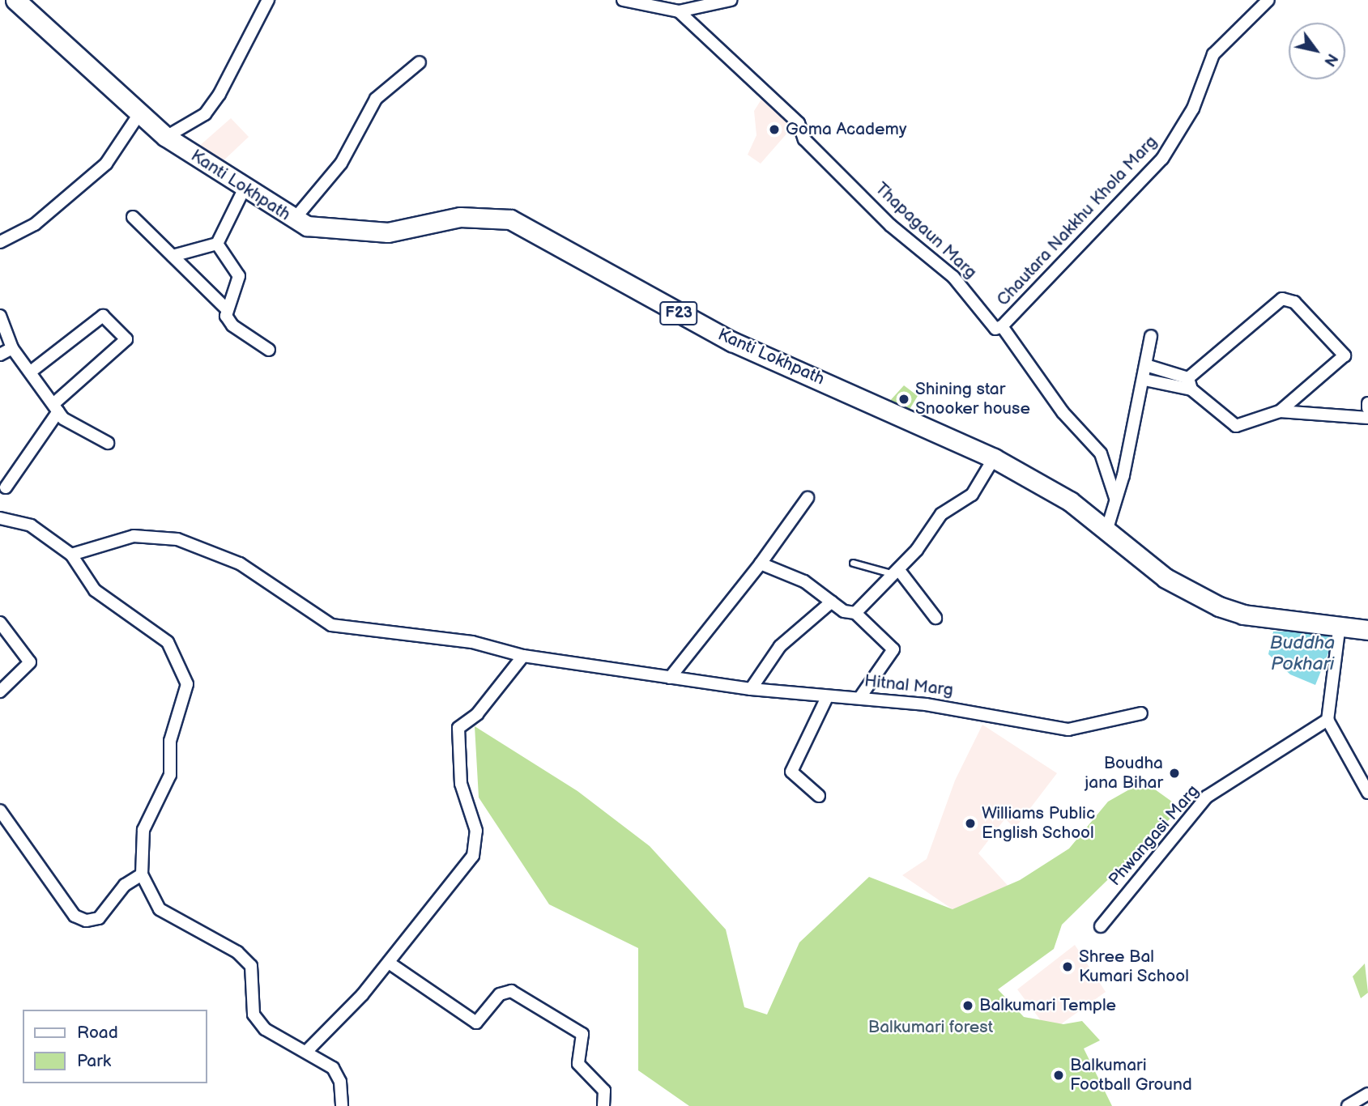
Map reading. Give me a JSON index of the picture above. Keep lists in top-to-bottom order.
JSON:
{
  "streets": {
    "main road": ["Kanti Lokhpath", "F23"],
    "street": [
      "Chautara Nakkhu Khola Marg",
      "Thapagaun Marg",
      "Hitnal Marg",
      "Phwangasi Marg"
    ]
  },
  "crossings": [
    ["Chautara Nakkhu Khola Marg", "Thapagaun Marg"]
  ],
  "water": ["Buddha Pokhari"],
  "parks": ["Balkumari forest"],
  "places": [
    "Goma Academy",
    "Shining star Snooker house",
    "Boudha jana Bihar",
    "Williams Public English School",
    "Shree Bal Kumari School",
    "Balkumari Temple",
    "Balkumari Football Ground"
  ],
  "legend": ["Road", "Park"],
  "north": "bottom right"
}
